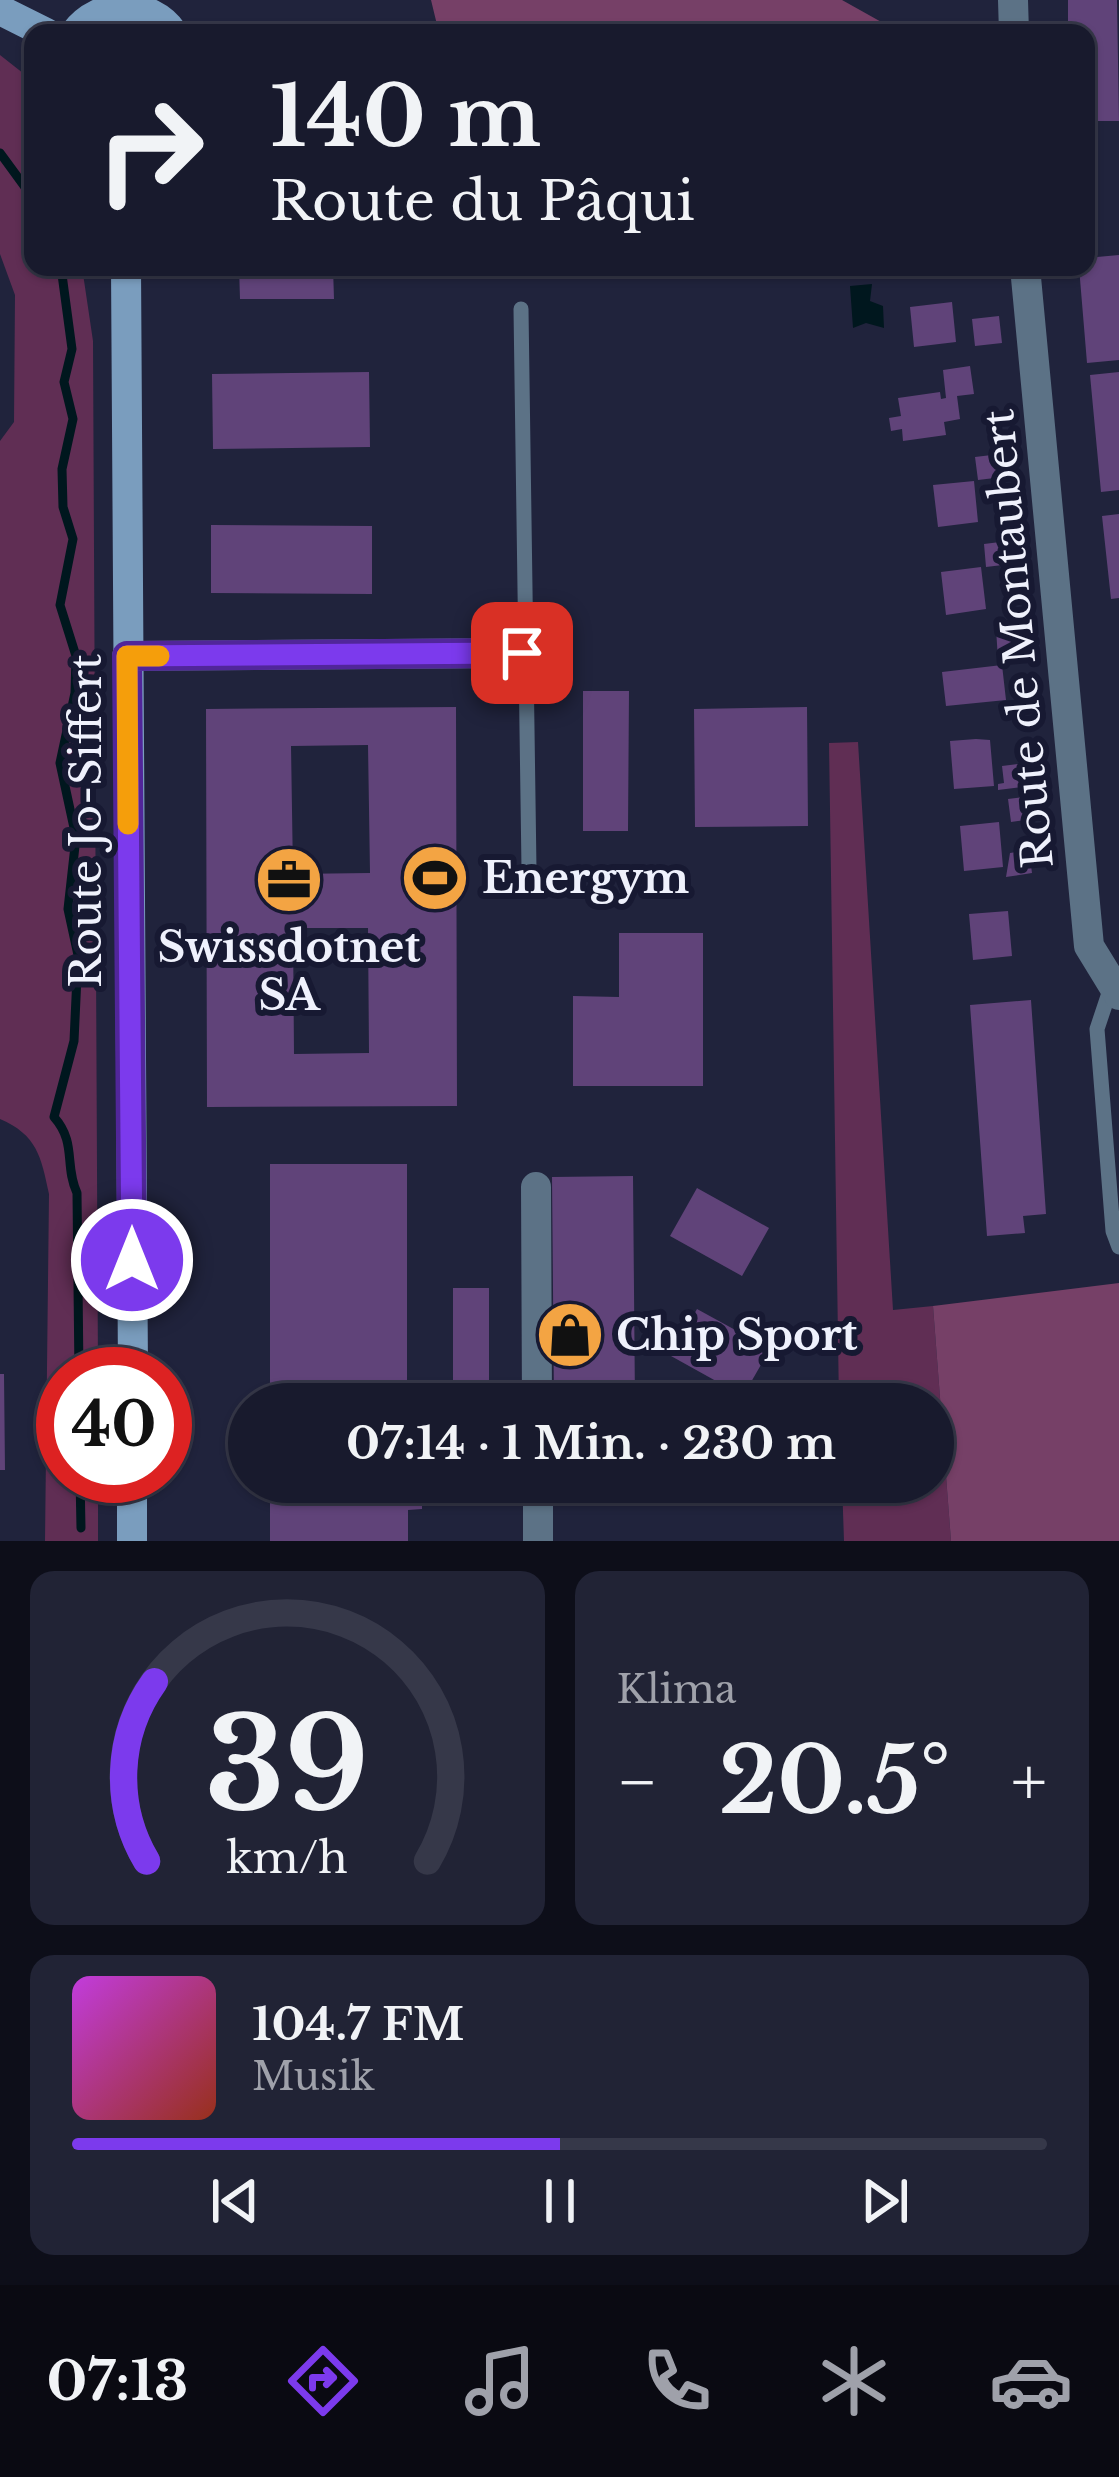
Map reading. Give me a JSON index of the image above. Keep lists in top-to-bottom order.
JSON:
{
  "streets": {
    "street": ["Route de Montaubert", "Route Jo-Siffert"]
  },
  "places": {
    "sports": ["Energym"],
    "office": ["Swissdotnet SA"],
    "shop": ["Chip Sport"]
  },
  "page": {
    "turn": ["140 m", "Route du Pâqui"],
    "limit": "40",
    "trip": "07:14 · 1 Min. · 230 m",
    "tile": "Klima",
    "heat": ["−", "20.5°", "+"],
    "song": ["104.7 FM", "Musik"],
    "tabs": "07:13",
    "gauge": ["39", "km/h"]
  }
}
